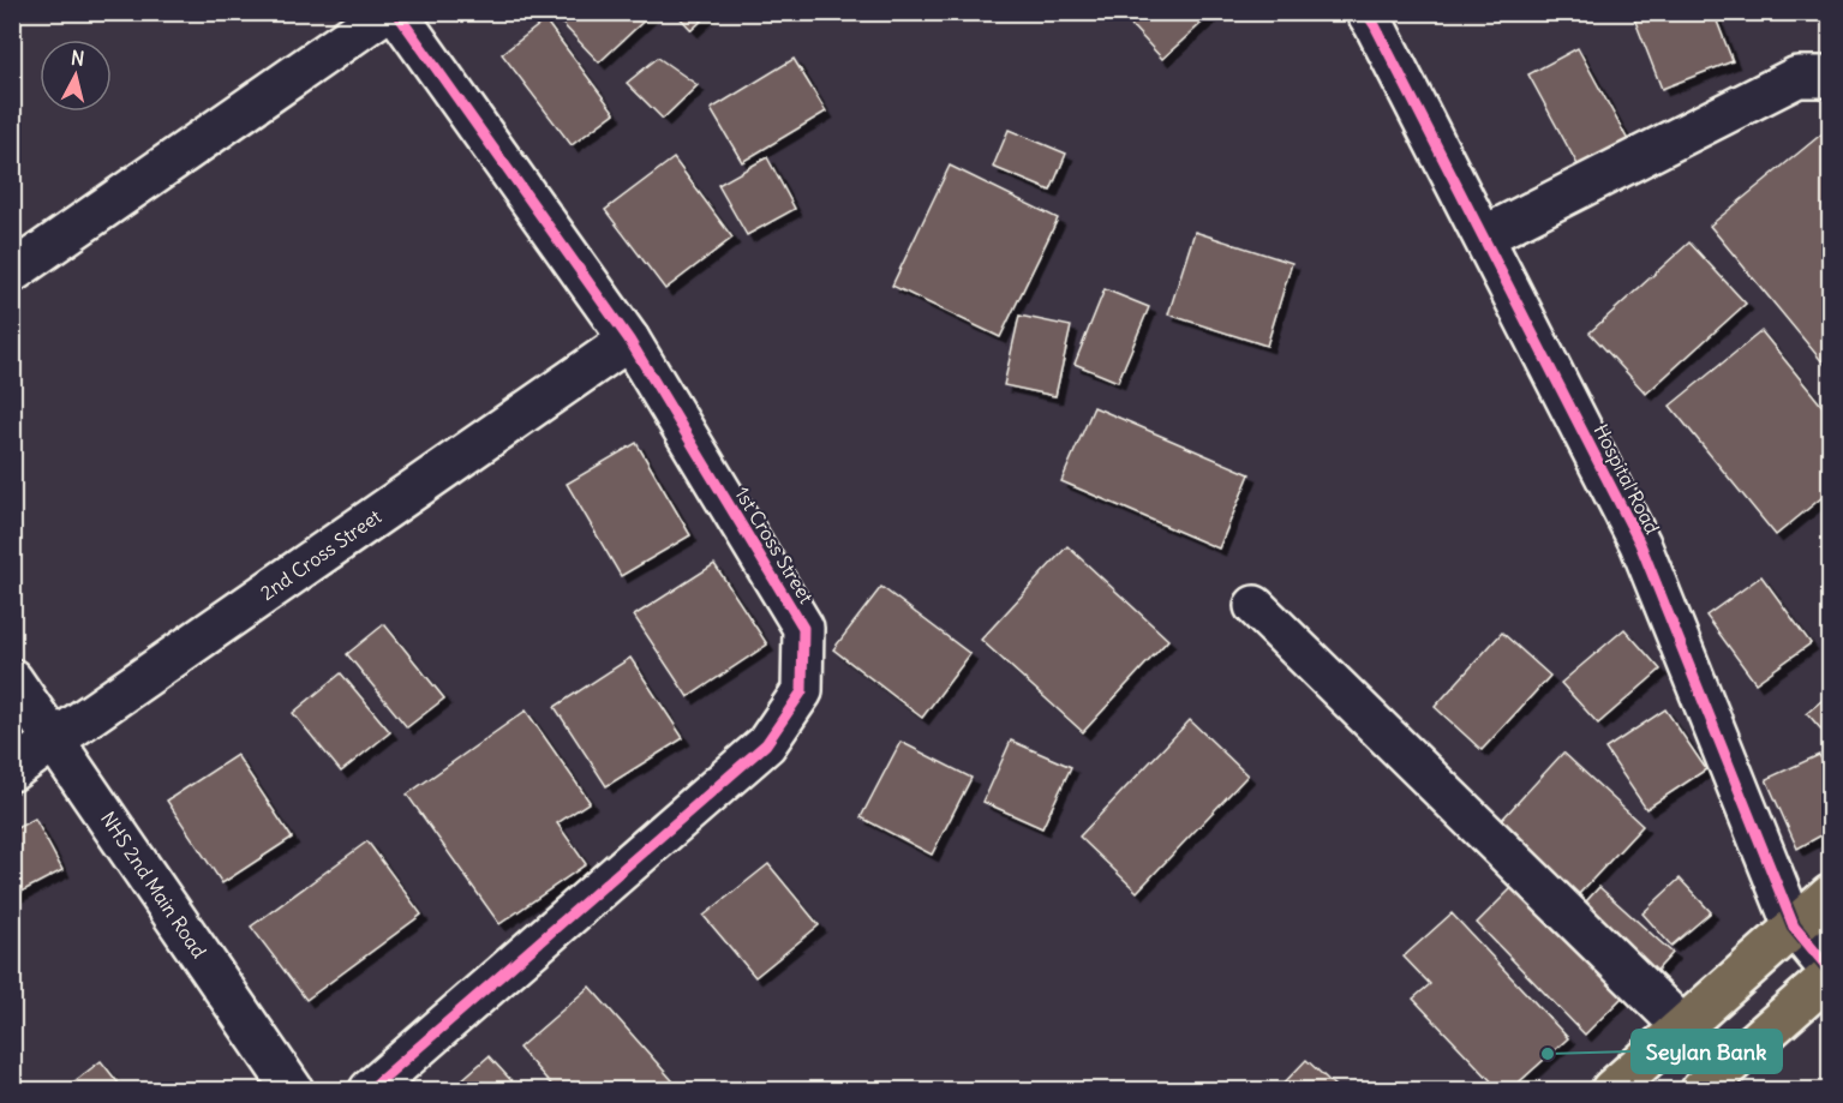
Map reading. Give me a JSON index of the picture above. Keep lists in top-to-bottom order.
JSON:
{
  "streets": {
    "street": [
      "Hospital Road",
      "1st Cross Street",
      "2nd Cross Street",
      "NHS 2nd Main Road"
    ]
  },
  "crossings": [
    ["1st Cross Street", "2nd Cross Street"],
    ["2nd Cross Street", "NHS 2nd Main Road"]
  ],
  "places": ["Seylan Bank"],
  "north": "top"
}
